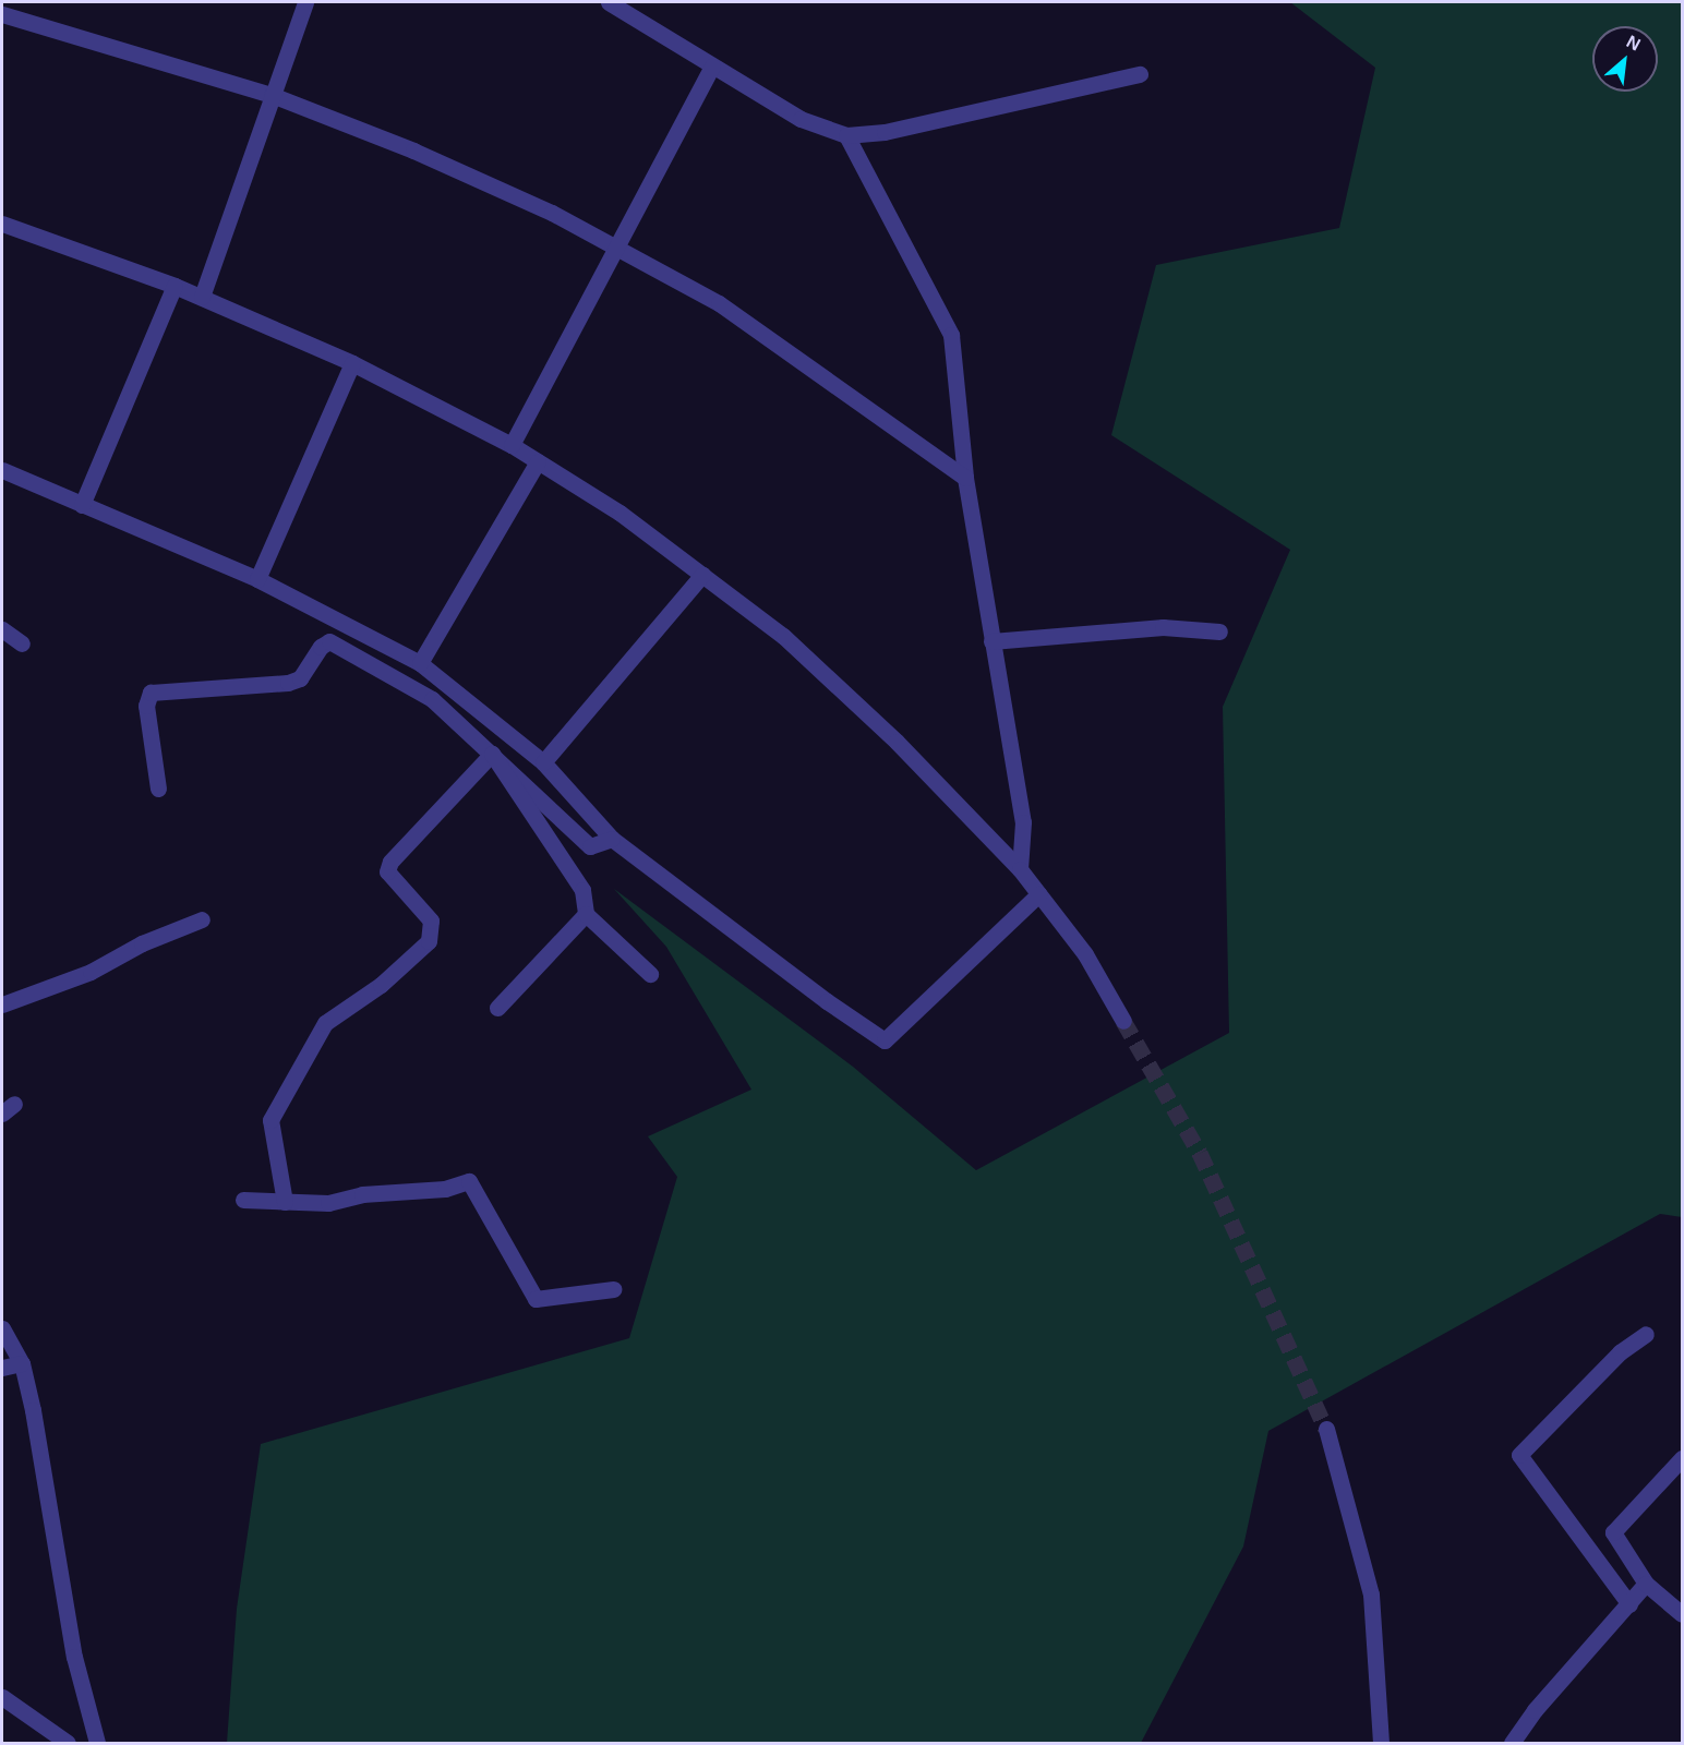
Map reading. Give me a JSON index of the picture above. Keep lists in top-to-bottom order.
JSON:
{
  "north": "top right"
}
